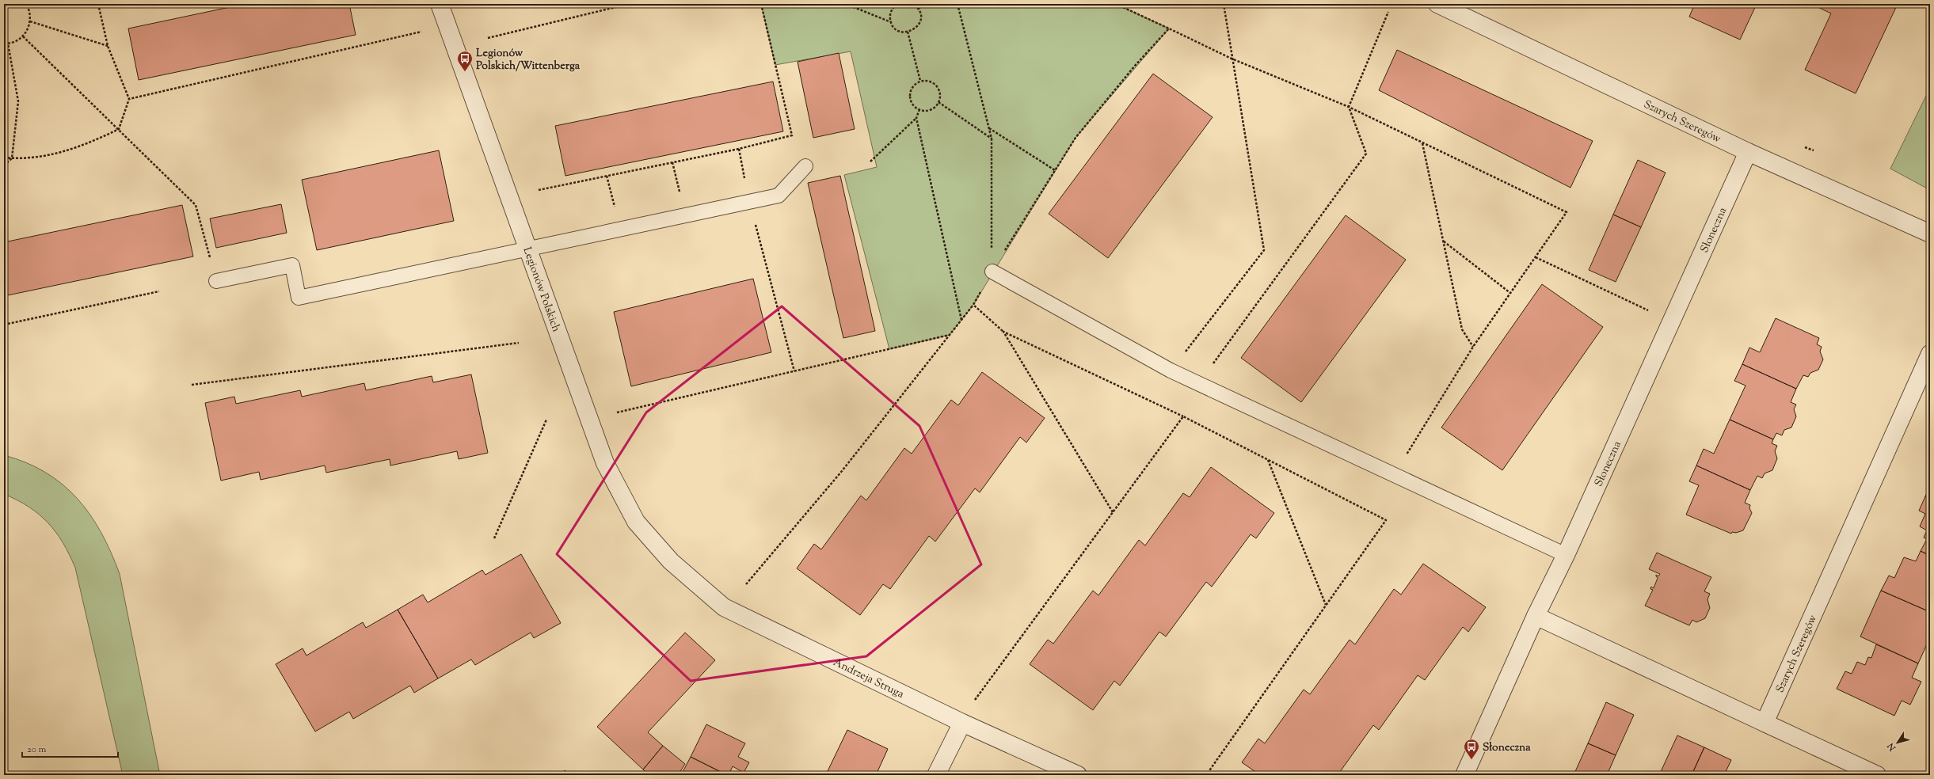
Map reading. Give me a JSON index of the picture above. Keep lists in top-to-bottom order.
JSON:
{
  "streets": {
    "street": [
      "Szarych Szeregów",
      "Słoneczna",
      "Legionów Polskich",
      "Andrzeja Struga"
    ]
  },
  "crossings": [
    ["Szarych Szeregów", "Słoneczna"],
    ["Legionów Polskich", "Andrzeja Struga"]
  ],
  "places": {
    "bus stop": ["Legionów Polskich/Wittenberga", "Słoneczna"]
  },
  "scale_bar": "20 m",
  "north": "bottom left"
}
